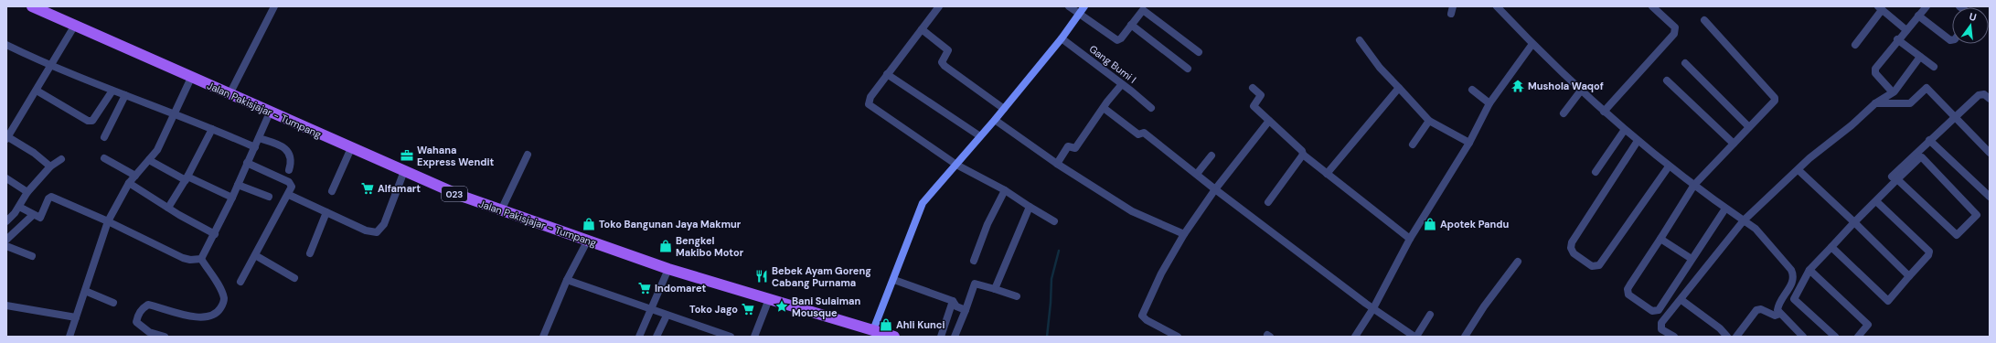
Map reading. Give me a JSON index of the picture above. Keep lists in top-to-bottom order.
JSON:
{
  "streets": {
    "main road": ["Jalan Pakisjajar - Tumpang", "023"],
    "street": ["Gang Bumi I"]
  },
  "places": {
    "temple": ["Mushola Waqof"],
    "office": ["Wahana Express Wendit"],
    "supermarket": ["Alfamart", "Indomaret", "Toko Jago"],
    "shop": [
      "Toko Bangunan Jaya Makmur",
      "Apotek Pandu",
      "Bengkel Makibo Motor",
      "Ahli Kunci"
    ],
    "restaurant": ["Bebek Ayam Goreng Cabang Purnama"],
    "place": ["Bani Sulaiman Mousque"]
  },
  "north": "top"
}
